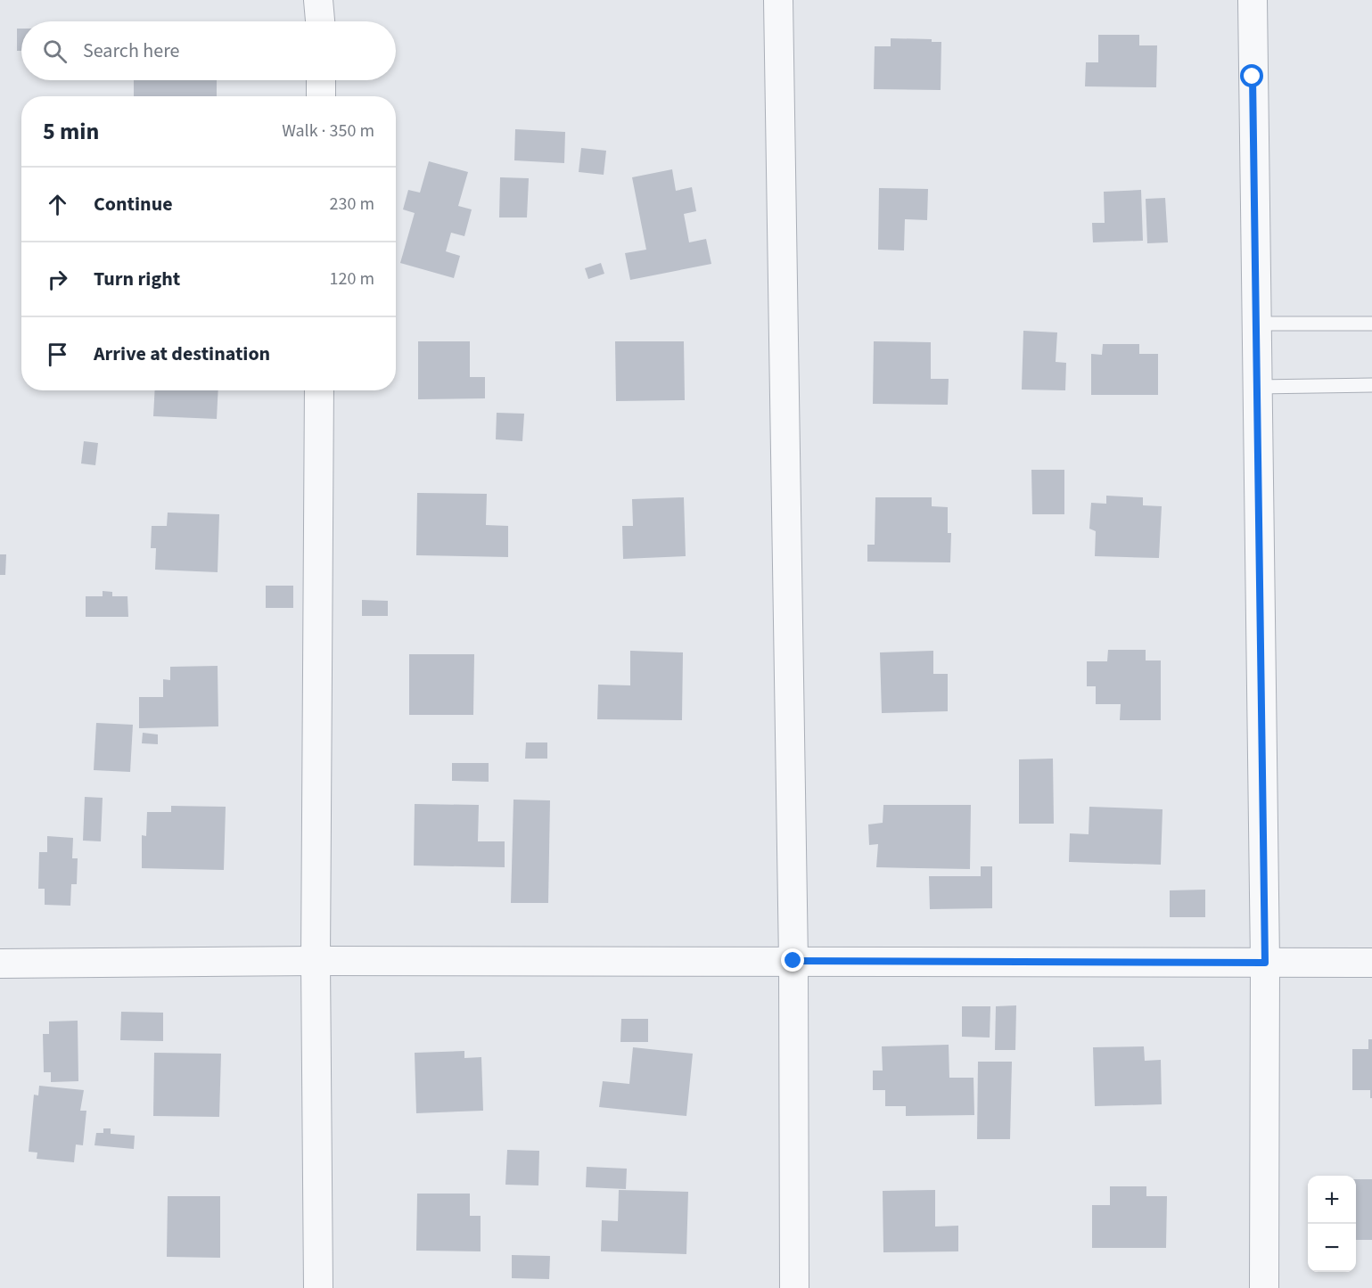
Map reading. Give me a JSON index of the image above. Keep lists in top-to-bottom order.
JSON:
{
  "page": {
    "search": "Search here",
    "heading": ["5 min", "Walk · 350 m"],
    "list": [
      ["Continue", "230 m"],
      ["Turn right", "120 m"],
      "Arrive at destination"
    ],
    "map_buttons": ["+", "−"]
  }
}
